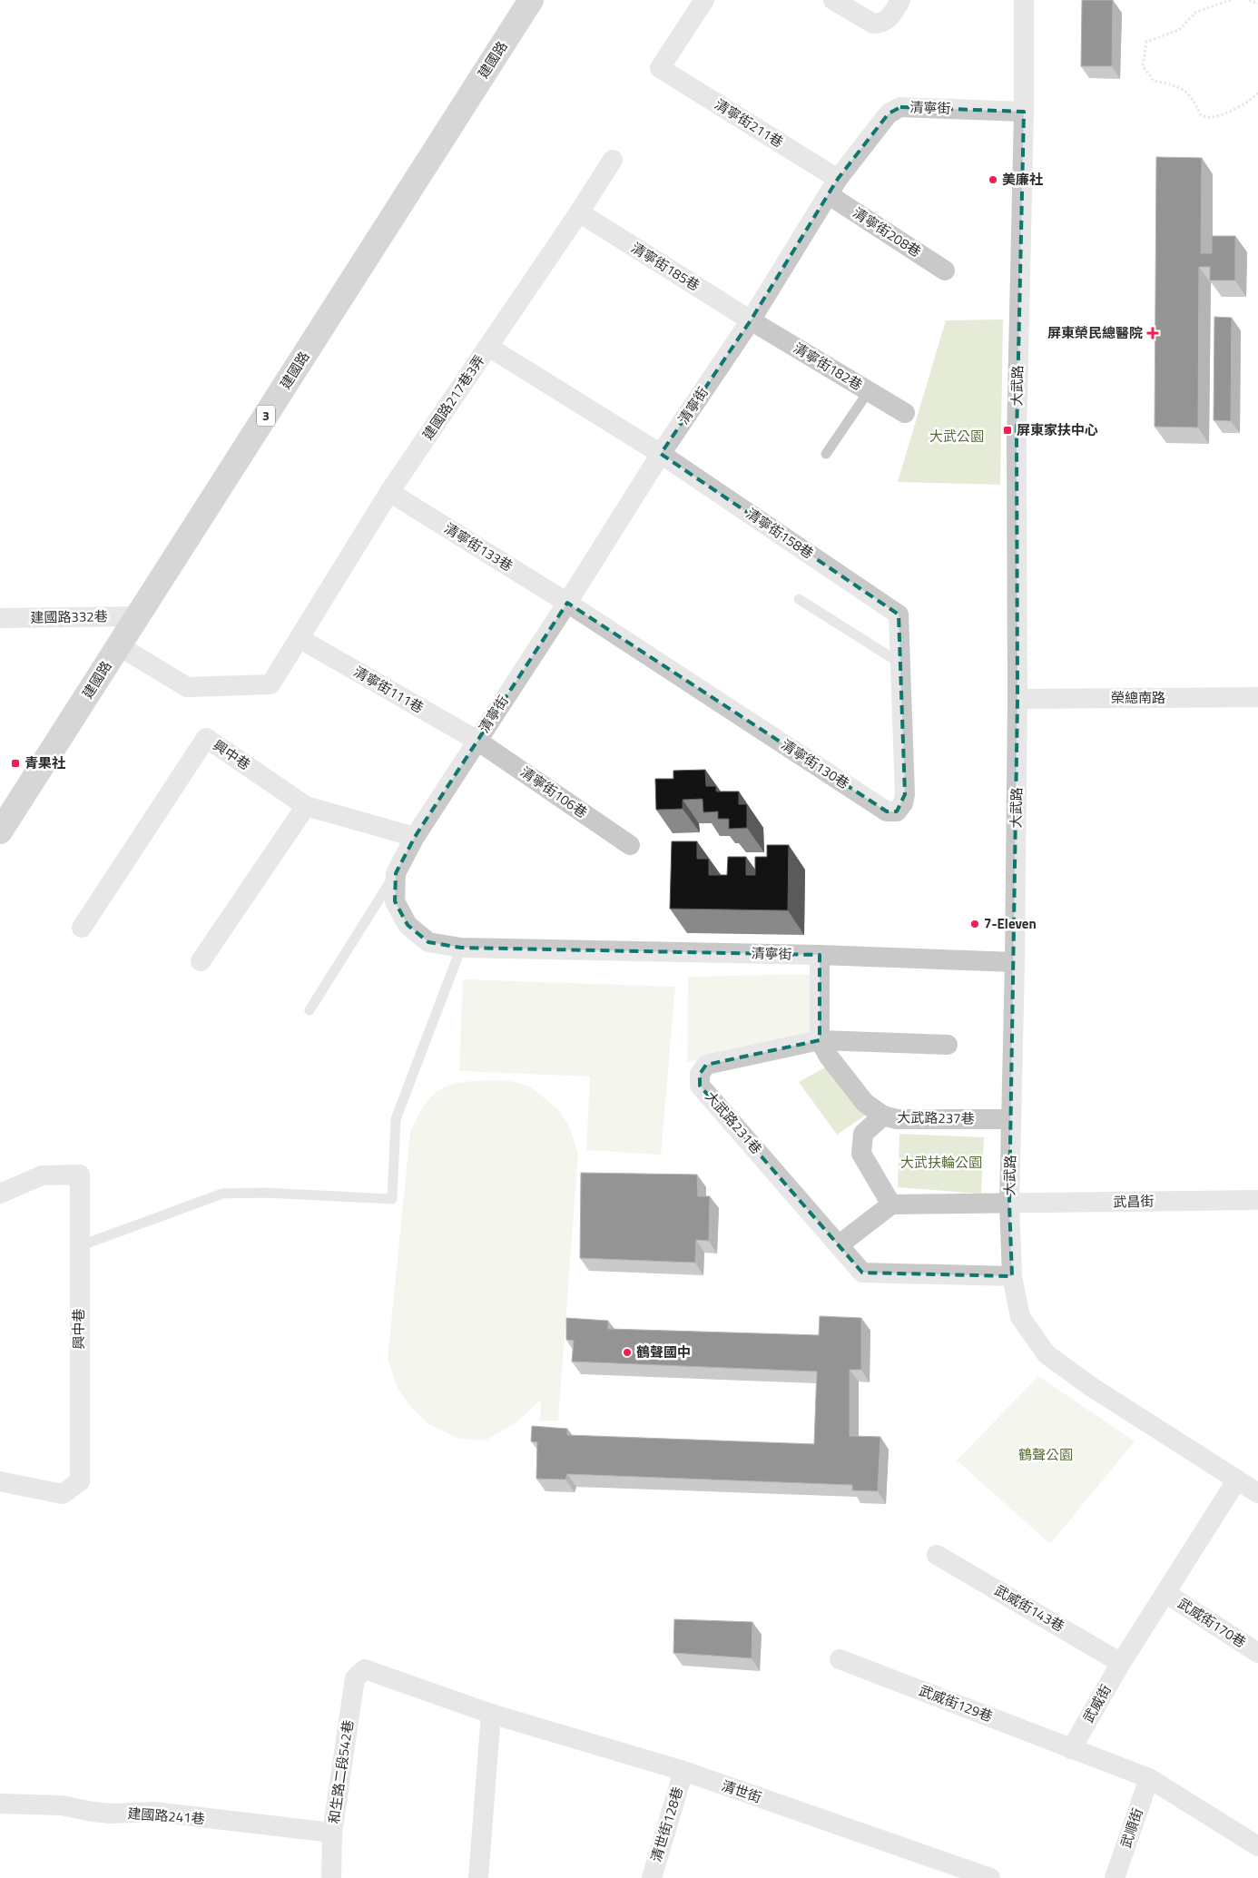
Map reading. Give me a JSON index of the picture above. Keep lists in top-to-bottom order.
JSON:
{
  "streets": {
    "main road": ["建國路", "3"],
    "street": [
      "清寧街",
      "清寧街211巷",
      "清寧街208巷",
      "清寧街185巷",
      "清寧街182巷",
      "大武路",
      "建國路217巷3弄",
      "清寧街158巷",
      "清寧街133巷",
      "建國路332巷",
      "清寧街111巷",
      "榮總南路",
      "興中巷",
      "清寧街130巷",
      "清寧街106巷",
      "大武路237巷",
      "大武路231巷",
      "武昌街",
      "武威街143巷",
      "武威街170巷",
      "武威街129巷",
      "武威街",
      "和生路二段542巷",
      "清世街",
      "建國路241巷",
      "清世街128巷",
      "武順街"
    ]
  },
  "crossings": [
    ["建國路", "建國路217巷3弄"],
    ["建國路", "建國路332巷"],
    ["清寧街", "清寧街211巷"],
    ["清寧街", "清寧街208巷"],
    ["清寧街", "清寧街185巷"],
    ["清寧街", "清寧街182巷"],
    ["清寧街", "大武路"],
    ["清寧街", "清寧街158巷"],
    ["清寧街", "清寧街133巷"],
    ["清寧街", "清寧街111巷"],
    ["清寧街", "興中巷"],
    ["清寧街", "清寧街130巷"],
    ["清寧街", "清寧街106巷"],
    ["清寧街211巷", "清寧街208巷"],
    ["清寧街185巷", "清寧街182巷"],
    ["清寧街185巷", "建國路217巷3弄"],
    ["大武路", "榮總南路"],
    ["大武路", "大武路237巷"],
    ["大武路", "大武路231巷"],
    ["大武路", "武昌街"],
    ["大武路", "武威街"],
    ["建國路217巷3弄", "清寧街158巷"],
    ["建國路217巷3弄", "清寧街133巷"],
    ["建國路217巷3弄", "清寧街111巷"],
    ["清寧街158巷", "清寧街130巷"],
    ["清寧街133巷", "清寧街130巷"],
    ["清寧街111巷", "清寧街106巷"],
    ["大武路237巷", "大武路231巷"],
    ["武威街143巷", "武威街"],
    ["武威街170巷", "武威街"],
    ["武威街129巷", "武威街"],
    ["和生路二段542巷", "清世街"],
    ["和生路二段542巷", "建國路241巷"],
    ["清世街", "清世街128巷"]
  ],
  "parks": ["大武公園", "大武扶輪公園", "鶴聲公園"],
  "places": {
    "other": ["美廉社", "7-Eleven", "鶴聲國中"],
    "health": ["屏東榮民總醫院"],
    "transit": ["屏東家扶中心", "青果社"]
  }
}
